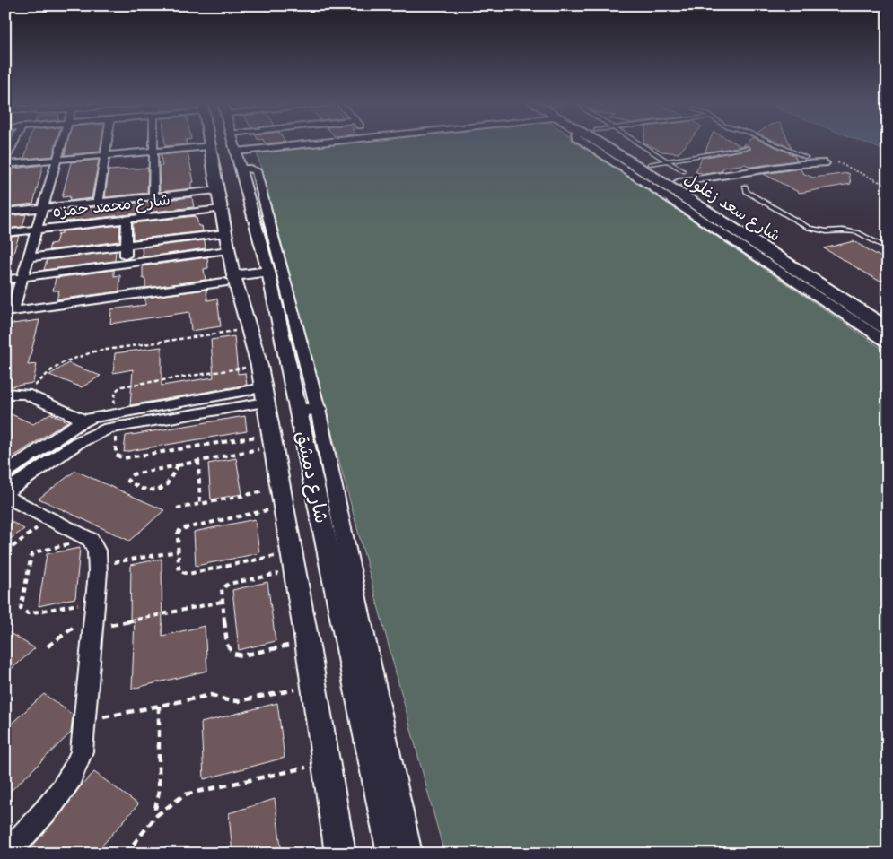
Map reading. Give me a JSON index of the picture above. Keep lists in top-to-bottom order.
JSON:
{
  "streets": {
    "main road": ["شارع سعد زغلول"],
    "street": ["شارع محمد حمزه", "شارع دمشق"]
  },
  "crossings": [
    ["شارع محمد حمزه", "شارع دمشق"]
  ]
}
